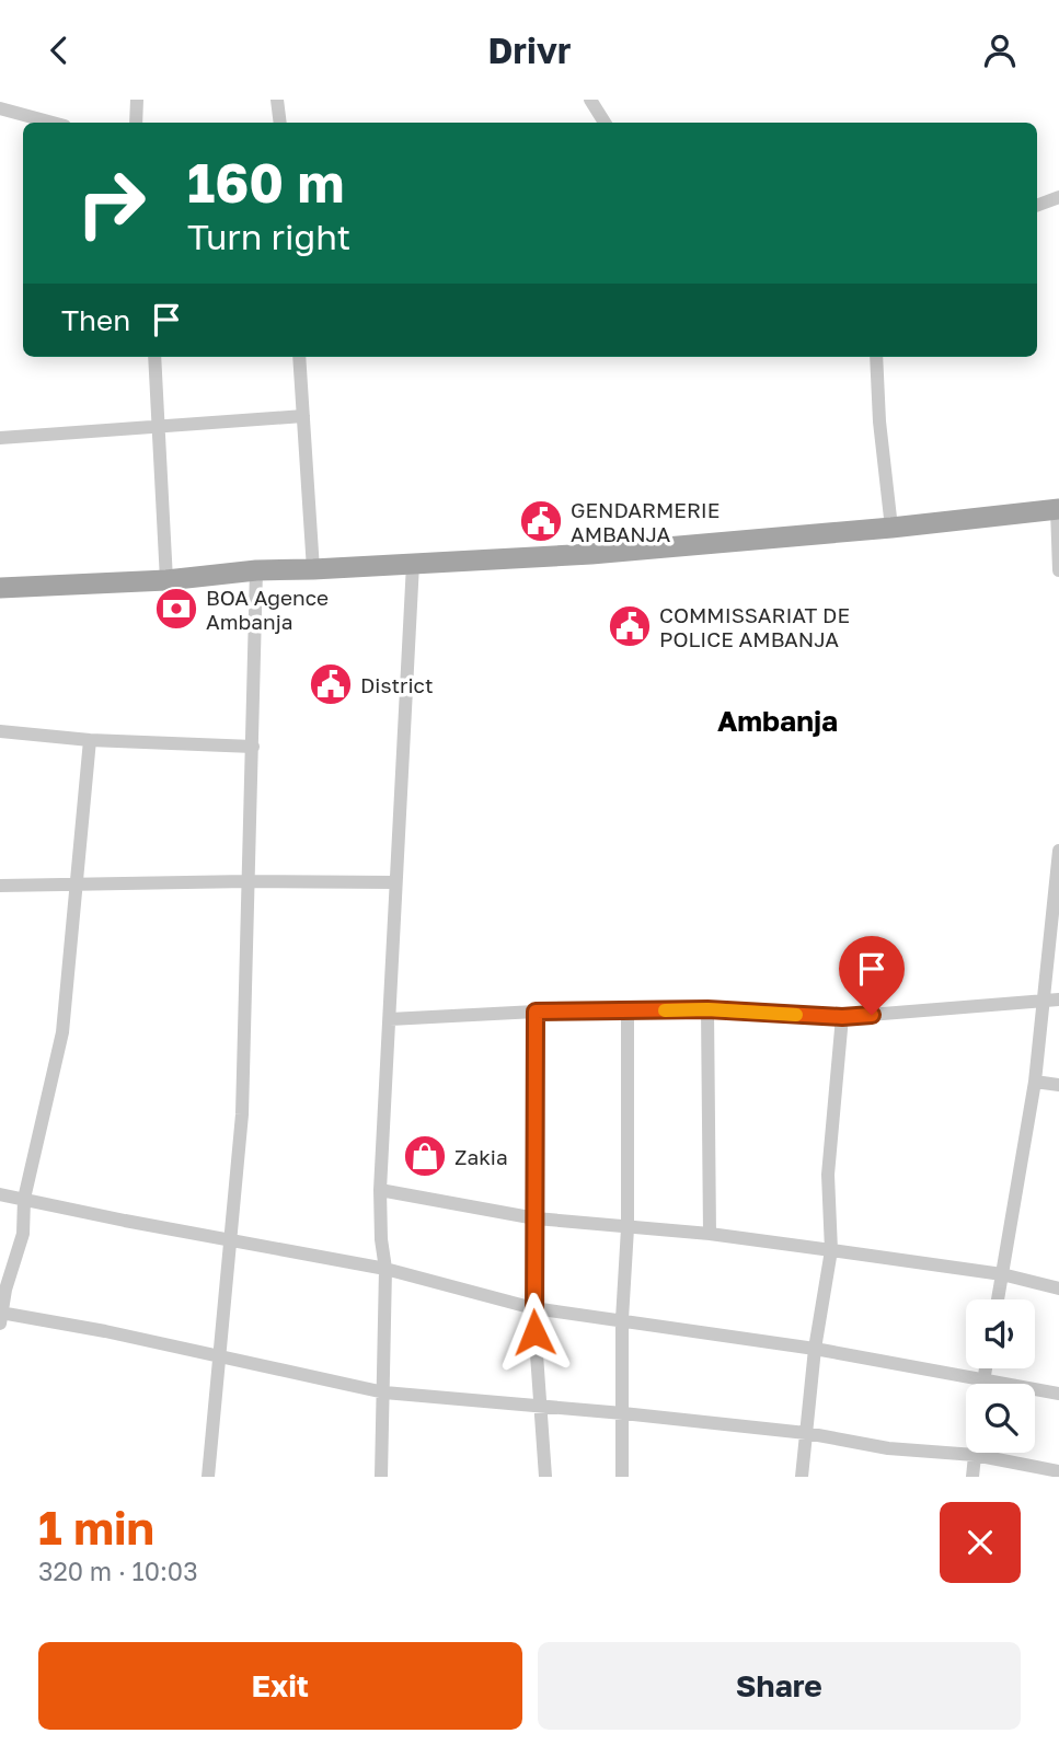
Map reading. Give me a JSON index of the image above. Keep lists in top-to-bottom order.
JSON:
{
  "districts": ["Ambanja"],
  "places": {
    "public building": ["GENDARMERIE AMBANJA", "COMMISSARIAT DE POLICE AMBANJA", "District"],
    "bank": ["BOA Agence Ambanja"],
    "shop": ["Zakia"]
  },
  "page": {
    "header": "Drivr",
    "turn": ["160 m", "Turn right"],
    "then": "Then",
    "heading": ["1 min", "320 m · 10:03"],
    "buttons": ["Exit", "Share"]
  }
}
